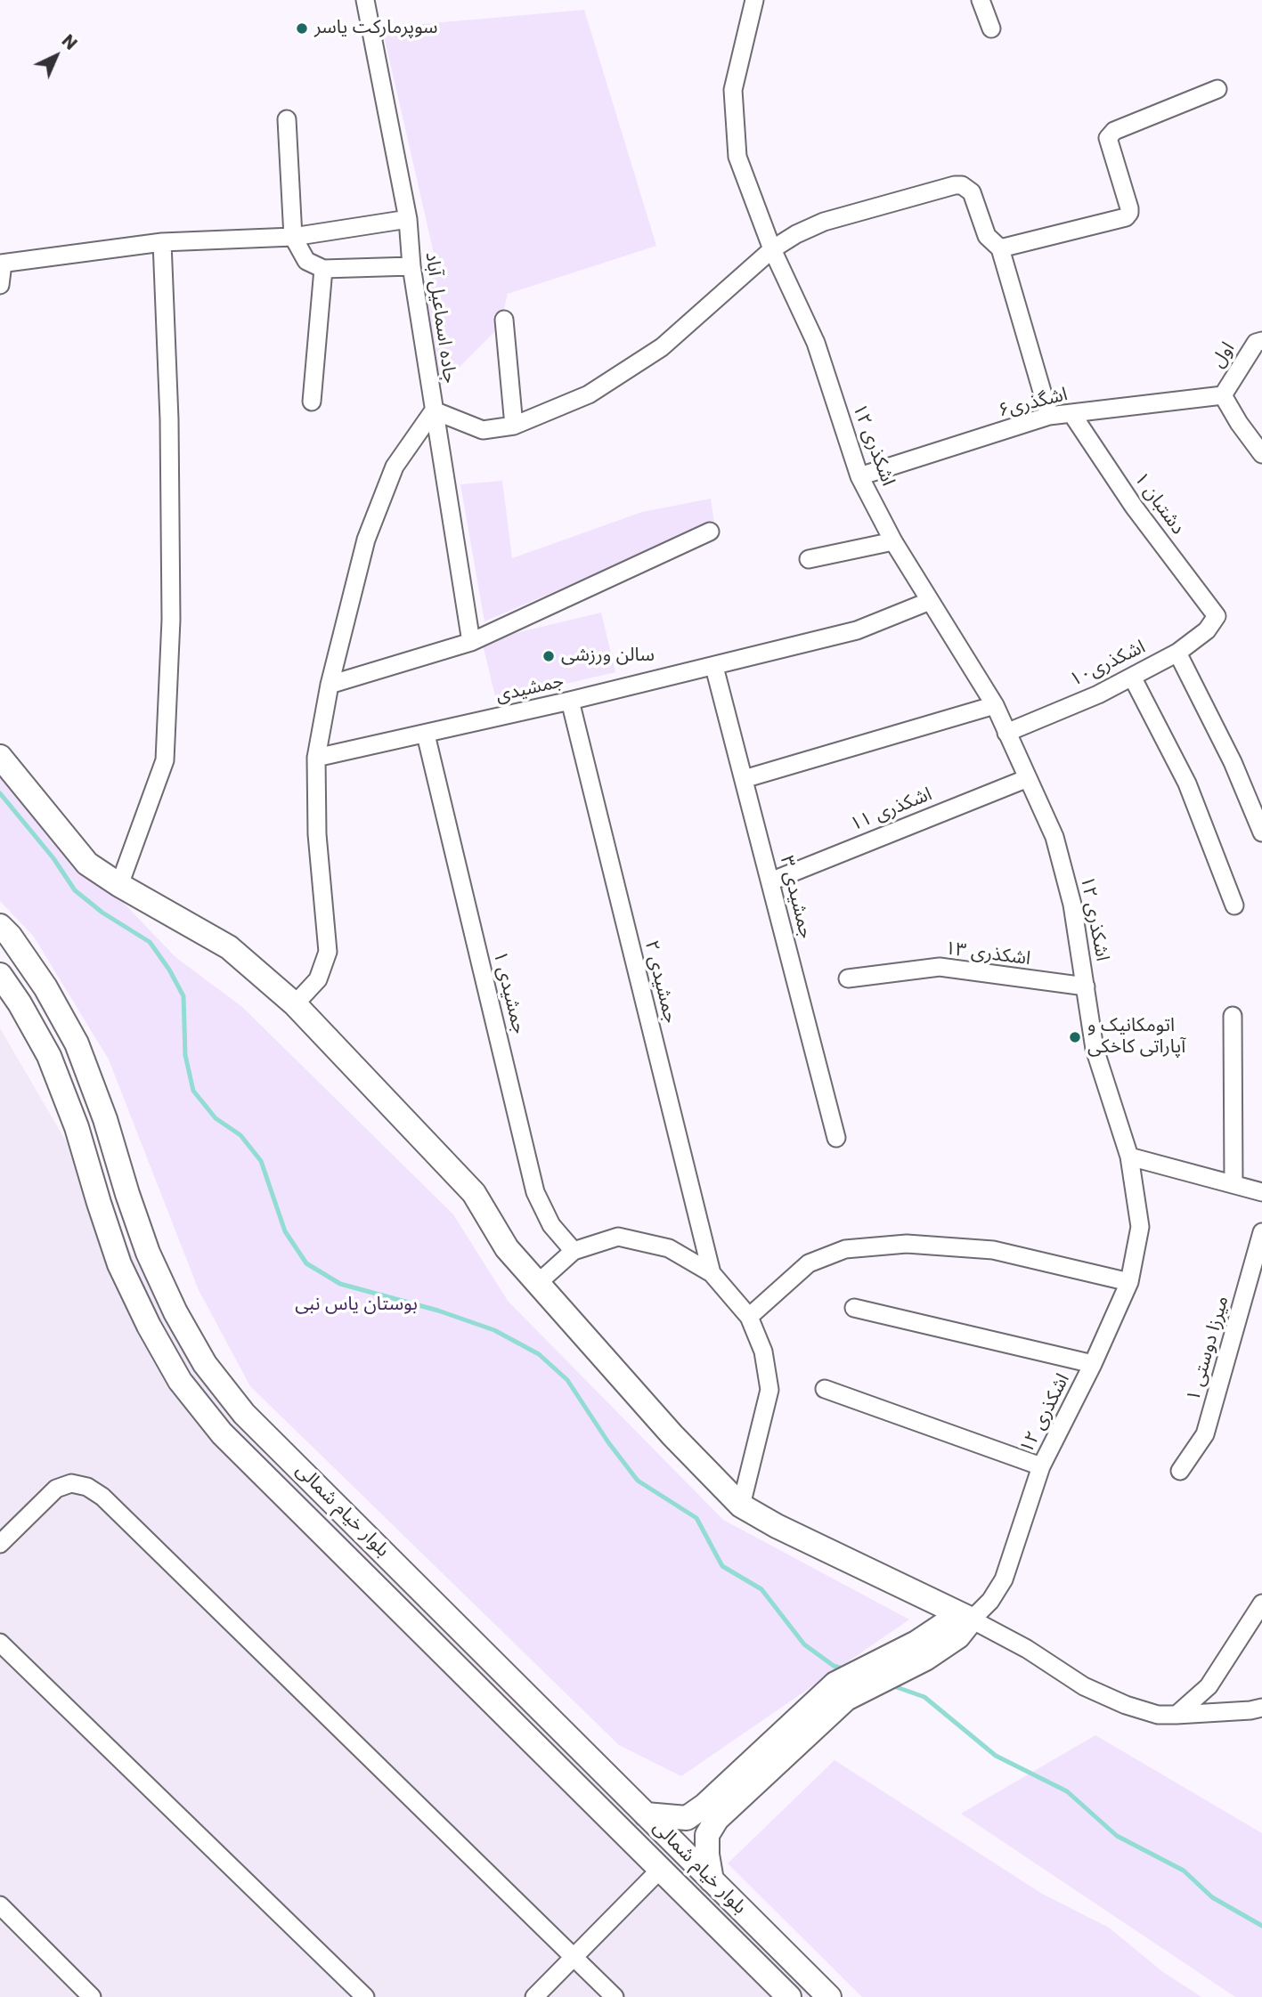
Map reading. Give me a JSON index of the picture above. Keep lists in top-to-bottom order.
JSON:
{
  "streets": {
    "street": [
      "جاده اسماعیل آباد",
      "اول",
      "اشگذری۶",
      "اشکذری ۱۲",
      "دشتبان ۱",
      "اشکذری۱۰",
      "جمشیدی",
      "اشکذری ۱۱",
      "جمشیدی ۳",
      "اشکذری ۱۳",
      "جمشیدی ۲",
      "جمشیدی ۱",
      "میرزا دوستی ۱",
      "بلوار خیام شمالی"
    ]
  },
  "crossings": [
    ["اول", "اشگذری۶"],
    ["اشگذری۶", "اشکذری ۱۲"],
    ["اشگذری۶", "دشتبان ۱"],
    ["اشکذری ۱۲", "اشکذری۱۰"],
    ["اشکذری ۱۲", "جمشیدی"],
    ["اشکذری ۱۲", "اشکذری ۱۱"],
    ["اشکذری ۱۲", "اشکذری ۱۳"],
    ["دشتبان ۱", "اشکذری۱۰"],
    ["جمشیدی", "جمشیدی ۳"],
    ["جمشیدی", "جمشیدی ۲"],
    ["جمشیدی", "جمشیدی ۱"],
    ["اشکذری ۱۱", "جمشیدی ۳"]
  ],
  "parks": ["بوستان یاس نبی"],
  "places": ["سوپرمارکت یاسر", "سالن ورزشی", "اتومکانیک و آپاراتی کاخکی"],
  "north": "top right"
}
